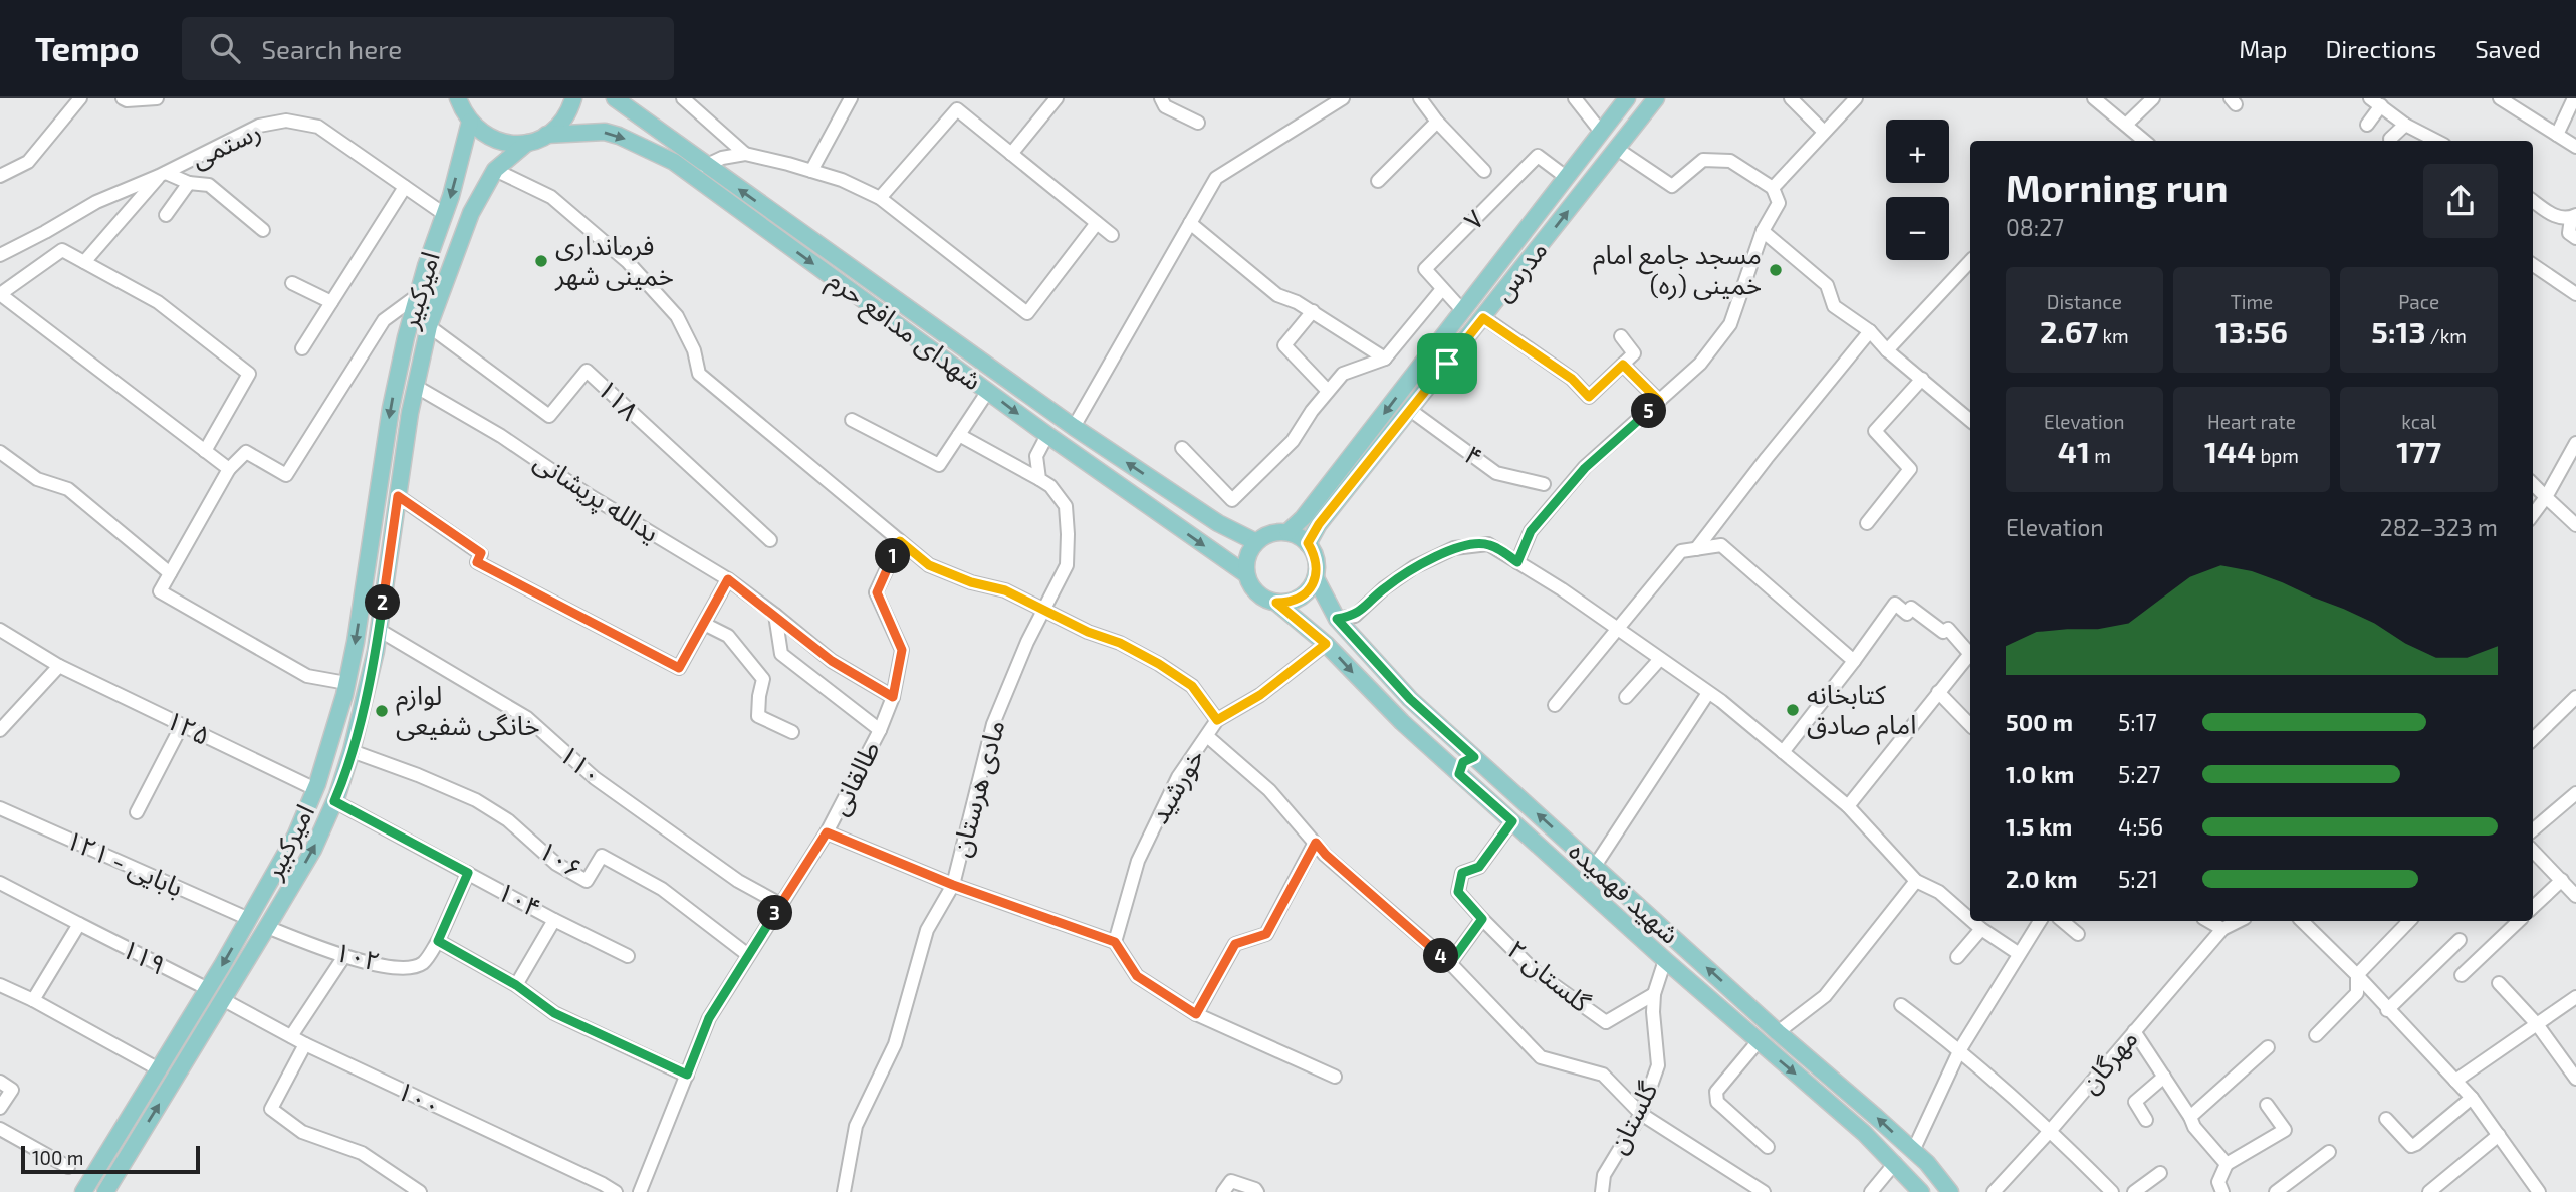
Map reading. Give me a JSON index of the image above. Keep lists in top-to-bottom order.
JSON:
{
  "streets": {
    "main road": [
      "مدرس",
      "امیرکبیر",
      "شهدای مدافع حرم",
      "شهید فهمیده"
    ],
    "street": [
      "رستمی",
      "۷",
      "۱۱۸",
      "۴",
      "یدالله پریشانی",
      "۱۲۵",
      "۱۱۰",
      "طالقانی",
      "خورشید",
      "مادی هرستان",
      "۱۰۶",
      "بابایی - ۱۲۱",
      "۱۰۴",
      "۱۱۹",
      "۱۰۲",
      "گلستان ۲",
      "مهرگان",
      "۱۰۰",
      "گلستان"
    ]
  },
  "crossings": [
    ["رستمی", "امیرکبیر"],
    ["۷", "مدرس"],
    ["مدرس", "شهدای مدافع حرم"],
    ["مدرس", "۴"],
    ["مدرس", "شهید فهمیده"],
    ["امیرکبیر", "۱۱۸"],
    ["امیرکبیر", "یدالله پریشانی"],
    ["امیرکبیر", "۱۲۵"],
    ["امیرکبیر", "۱۱۰"],
    ["امیرکبیر", "۱۰۶"],
    ["امیرکبیر", "بابایی - ۱۲۱"],
    ["امیرکبیر", "۱۰۴"],
    ["امیرکبیر", "۱۱۹"],
    ["امیرکبیر", "۱۰۲"],
    ["امیرکبیر", "۱۰۰"],
    ["شهدای مدافع حرم", "شهید فهمیده"],
    ["یدالله پریشانی", "طالقانی"],
    ["۱۱۰", "طالقانی"],
    ["طالقانی", "۱۰۶"],
    ["خورشید", "شهید فهمیده"],
    ["شهید فهمیده", "گلستان"],
    ["۱۰۴", "۱۰۲"],
    ["گلستان ۲", "گلستان"]
  ],
  "places": [
    "فرمانداری خمینی شهر",
    "مسجد جامع امام خمینی (ره)",
    "کتابخانه امام صادق",
    "لوازم خانگی شفیعی"
  ],
  "scale_bar": "100 m",
  "page": {
    "header": "Tempo",
    "search": "Search here",
    "nav": ["Map", "Directions", "Saved"],
    "map_buttons": ["+", "−"],
    "heading": ["Morning run", "08:27"],
    "stats": [
      ["Distance", "2.67 km"],
      ["Time", "13:56"],
      ["Pace", "5:13 /km"],
      ["Elevation", "41 m"],
      ["Heart rate", "144 bpm"],
      ["kcal", "177"]
    ],
    "pins": [
      "5",
      "1",
      "2",
      "3",
      "4"
    ],
    "chart": ["Elevation", "282–323 m"],
    "list": [
      {
        "name": "500 m",
        "note": "5:17"
      },
      {
        "name": "1.0 km",
        "note": "5:27"
      },
      {
        "name": "1.5 km",
        "note": "4:56"
      },
      {
        "name": "2.0 km",
        "note": "5:21"
      }
    ],
    "scale": "100 m"
  }
}
